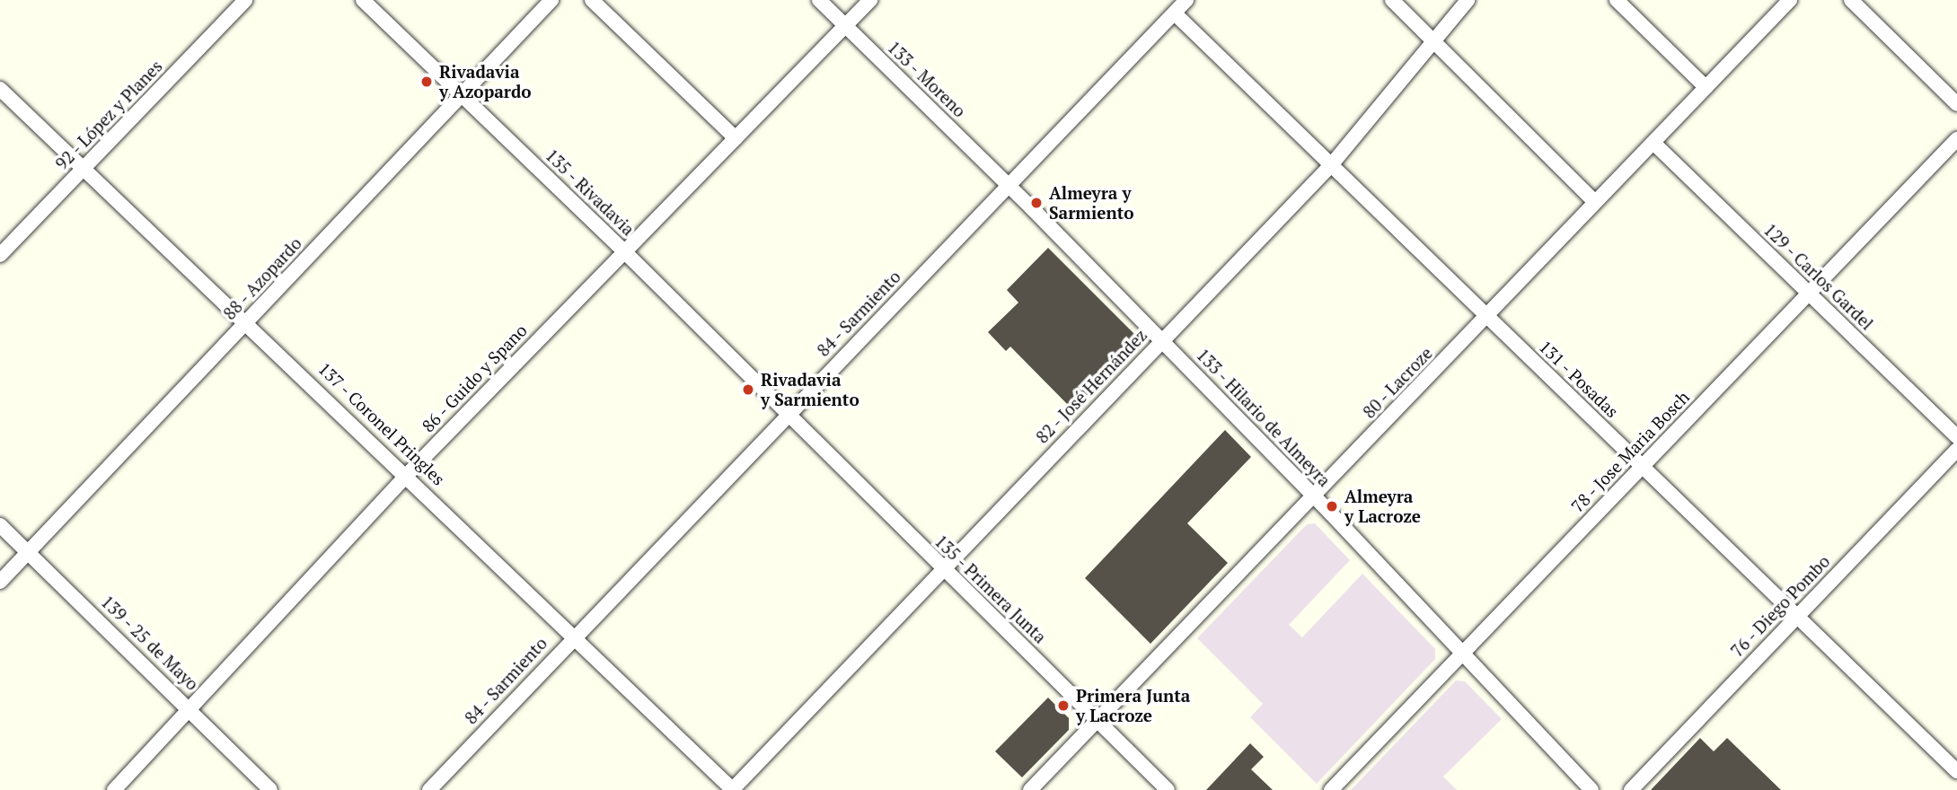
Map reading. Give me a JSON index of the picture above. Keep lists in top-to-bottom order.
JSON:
{
  "streets": {
    "street": [
      "133 - Moreno",
      "92 - López y Planes",
      "135 - Rivadavia",
      "129 - Carlos Gardel",
      "88 - Azopardo",
      "84 - Sarmiento",
      "86 - Guido y Spano",
      "131 - Posadas",
      "80 - Lacroze",
      "82 - José Hernández",
      "133 - Hilario de Almeyra",
      "137 - Coronel Pringles",
      "78 - Jose Maria Bosch",
      "135 - Primera Junta",
      "76 - Diego Pombo",
      "139 - 25 de Mayo"
    ]
  },
  "crossings": [
    ["133 - Moreno", "84 - Sarmiento"],
    ["133 - Moreno", "86 - Guido y Spano"],
    ["133 - Moreno", "133 - Hilario de Almeyra"],
    ["92 - López y Planes", "137 - Coronel Pringles"],
    ["135 - Rivadavia", "88 - Azopardo"],
    ["135 - Rivadavia", "84 - Sarmiento"],
    ["135 - Rivadavia", "86 - Guido y Spano"],
    ["135 - Rivadavia", "135 - Primera Junta"],
    ["129 - Carlos Gardel", "80 - Lacroze"],
    ["129 - Carlos Gardel", "78 - Jose Maria Bosch"],
    ["88 - Azopardo", "137 - Coronel Pringles"],
    ["88 - Azopardo", "139 - 25 de Mayo"],
    ["84 - Sarmiento", "131 - Posadas"],
    ["84 - Sarmiento", "133 - Hilario de Almeyra"],
    ["84 - Sarmiento", "137 - Coronel Pringles"],
    ["84 - Sarmiento", "135 - Primera Junta"],
    ["86 - Guido y Spano", "137 - Coronel Pringles"],
    ["86 - Guido y Spano", "139 - 25 de Mayo"],
    ["131 - Posadas", "80 - Lacroze"],
    ["131 - Posadas", "82 - José Hernández"],
    ["131 - Posadas", "78 - Jose Maria Bosch"],
    ["131 - Posadas", "76 - Diego Pombo"],
    ["80 - Lacroze", "133 - Hilario de Almeyra"],
    ["80 - Lacroze", "135 - Primera Junta"],
    ["82 - José Hernández", "133 - Hilario de Almeyra"],
    ["82 - José Hernández", "137 - Coronel Pringles"],
    ["82 - José Hernández", "135 - Primera Junta"],
    ["133 - Hilario de Almeyra", "78 - Jose Maria Bosch"]
  ],
  "places": [
    "Rivadavia y Azopardo",
    "Almeyra y Sarmiento",
    "Rivadavia y Sarmiento",
    "Almeyra y Lacroze",
    "Primera Junta y Lacroze"
  ]
}
